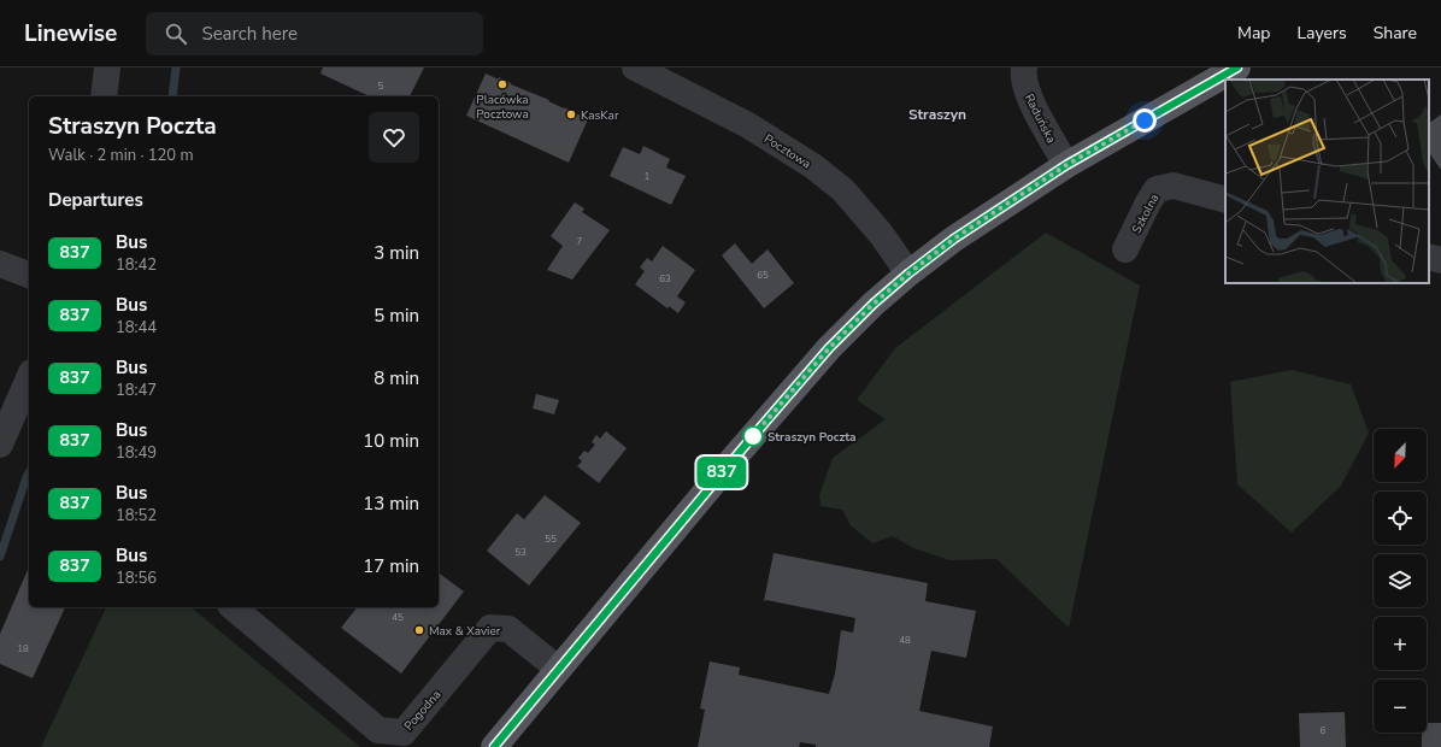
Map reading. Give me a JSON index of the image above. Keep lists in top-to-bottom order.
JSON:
{
  "streets": {
    "street": [
      "Raduńska",
      "Pocztowa",
      "Szkolna",
      "Pogodna"
    ]
  },
  "districts": ["Straszyn"],
  "places": [
    "Placówka Pocztowa",
    "KasKar",
    "Straszyn Poczta",
    "Max & Xavier"
  ],
  "lines": ["bus line 837"],
  "house_numbers": [
    "5",
    "1",
    "7",
    "65",
    "63",
    "55",
    "53",
    "45",
    "48",
    "18",
    "6"
  ],
  "north": "bottom left",
  "page": {
    "header": "Linewise",
    "search": "Search here",
    "nav": ["Map", "Layers", "Share"],
    "on_map": "837",
    "heading": [
      ["Straszyn Poczta", "Walk · 2 min · 120 m"],
      "Departures"
    ],
    "list": [
      {
        "mark": "837",
        "name": "Bus",
        "note": "18:42",
        "value": "3 min"
      },
      {
        "mark": "837",
        "name": "Bus",
        "note": "18:44",
        "value": "5 min"
      },
      {
        "mark": "837",
        "name": "Bus",
        "note": "18:47",
        "value": "8 min"
      },
      {
        "mark": "837",
        "name": "Bus",
        "note": "18:49",
        "value": "10 min"
      },
      {
        "mark": "837",
        "name": "Bus",
        "note": "18:52",
        "value": "13 min"
      },
      {
        "mark": "837",
        "name": "Bus",
        "note": "18:56",
        "value": "17 min"
      }
    ],
    "map_buttons": ["+", "−"]
  }
}
